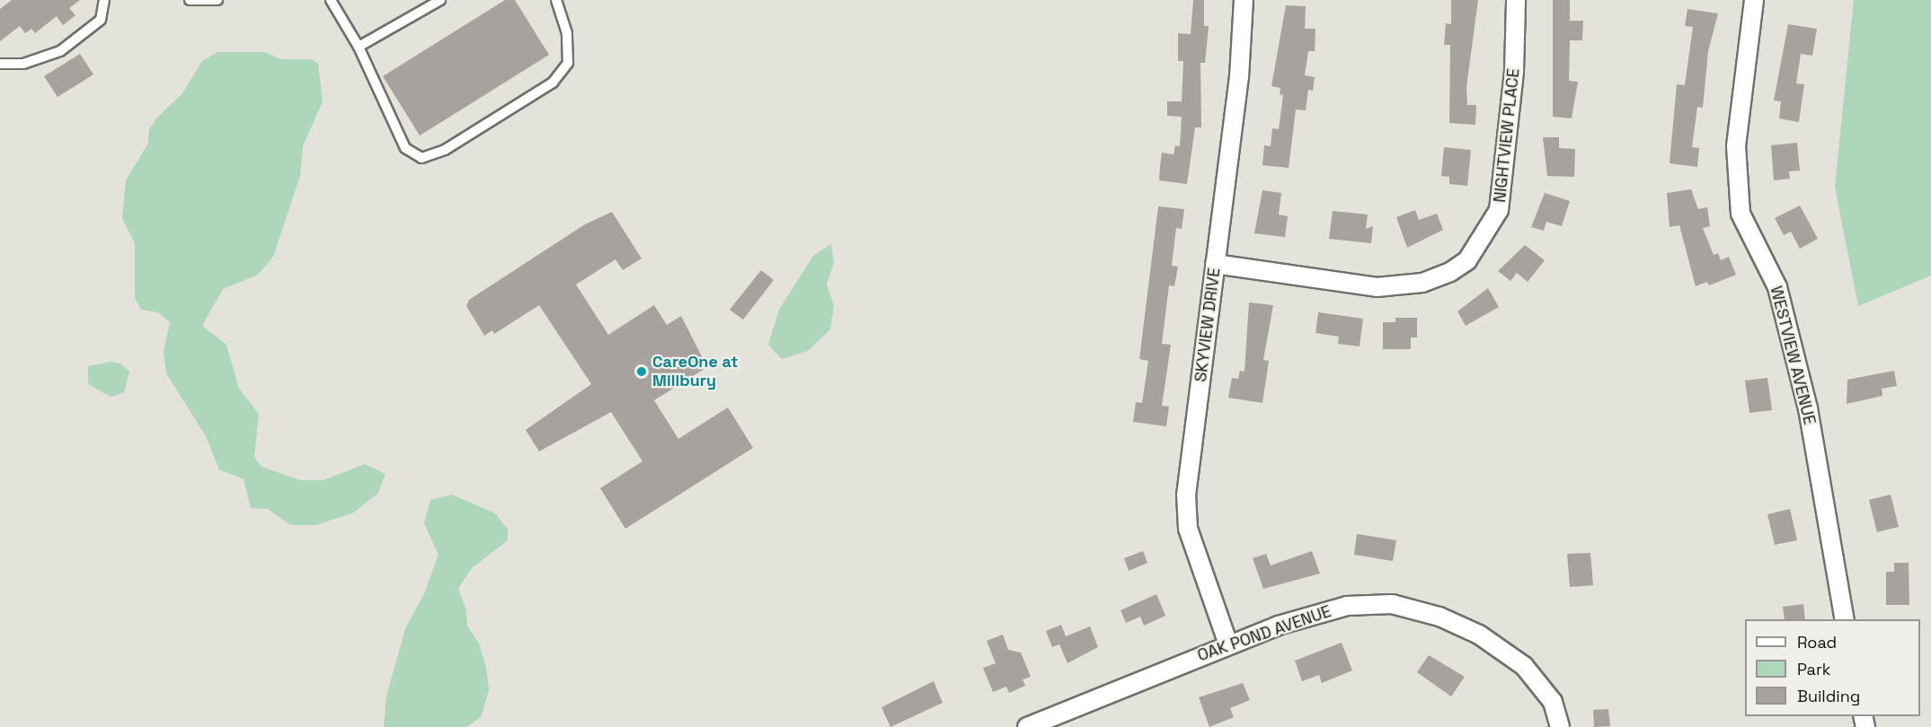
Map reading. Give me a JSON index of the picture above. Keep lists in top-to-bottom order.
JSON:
{
  "streets": {
    "street": [
      "NIGHTVIEW PLACE",
      "SKYVIEW DRIVE",
      "WESTVIEW AVENUE",
      "OAK POND AVENUE"
    ]
  },
  "crossings": [
    ["NIGHTVIEW PLACE", "SKYVIEW DRIVE"],
    ["SKYVIEW DRIVE", "OAK POND AVENUE"]
  ],
  "places": ["CareOne at Millbury"],
  "legend": ["Road", "Park", "Building"]
}
